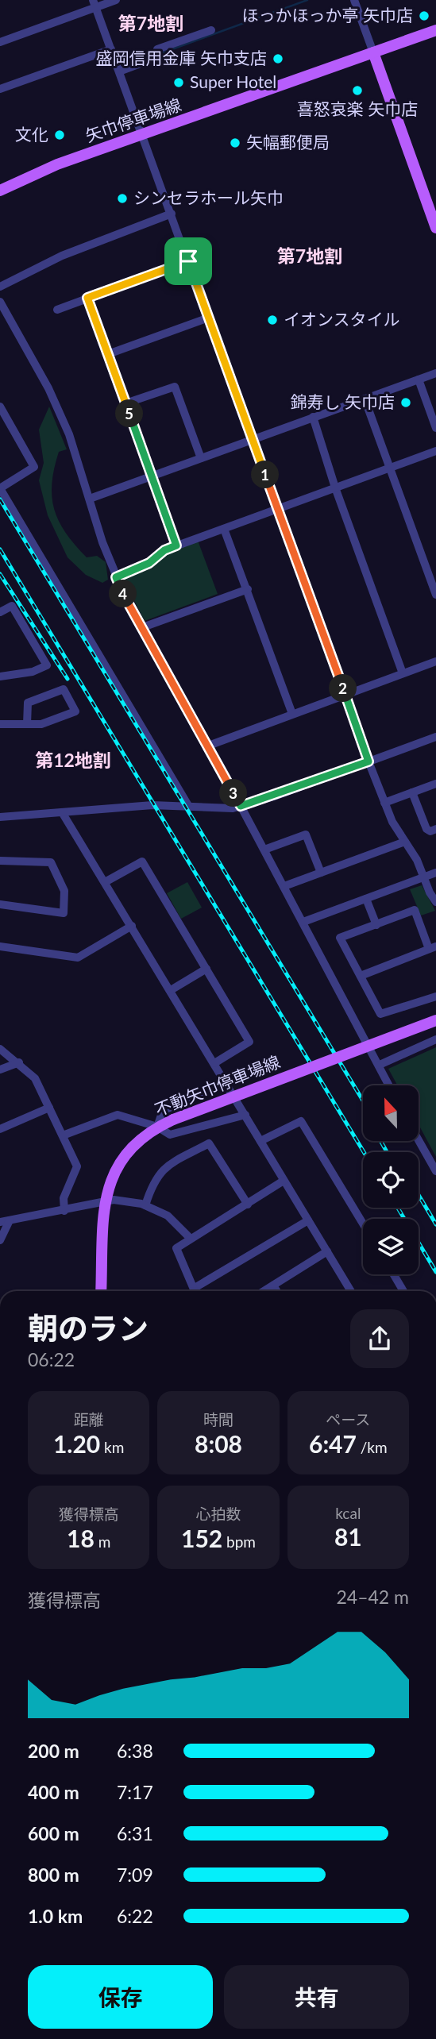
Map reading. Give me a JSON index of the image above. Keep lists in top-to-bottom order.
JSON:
{
  "streets": {
    "main road": ["矢巾停車場線", "不動矢巾停車場線"]
  },
  "districts": ["第7地割", "第7地割", "第12地割"],
  "places": [
    "ほっかほっか亭 矢巾店",
    "盛岡信用金庫 矢巾支店",
    "Super Hotel",
    "喜怒哀楽 矢巾店",
    "文化",
    "矢幅郵便局",
    "シンセラホール矢巾",
    "イオンスタイル",
    "錦寿し 矢巾店"
  ],
  "north": "top",
  "page": {
    "pins": [
      "5",
      "1",
      "4",
      "2",
      "3"
    ],
    "heading": ["朝のラン", "06:22"],
    "stats": [
      ["距離", "1.20 km"],
      ["時間", "8:08"],
      ["ペース", "6:47 /km"],
      ["獲得標高", "18 m"],
      ["心拍数", "152 bpm"],
      ["kcal", "81"]
    ],
    "chart": ["獲得標高", "24–42 m"],
    "list": [
      {
        "name": "200 m",
        "note": "6:38"
      },
      {
        "name": "400 m",
        "note": "7:17"
      },
      {
        "name": "600 m",
        "note": "6:31"
      },
      {
        "name": "800 m",
        "note": "7:09"
      },
      {
        "name": "1.0 km",
        "note": "6:22"
      }
    ],
    "buttons": ["保存", "共有"]
  }
}
